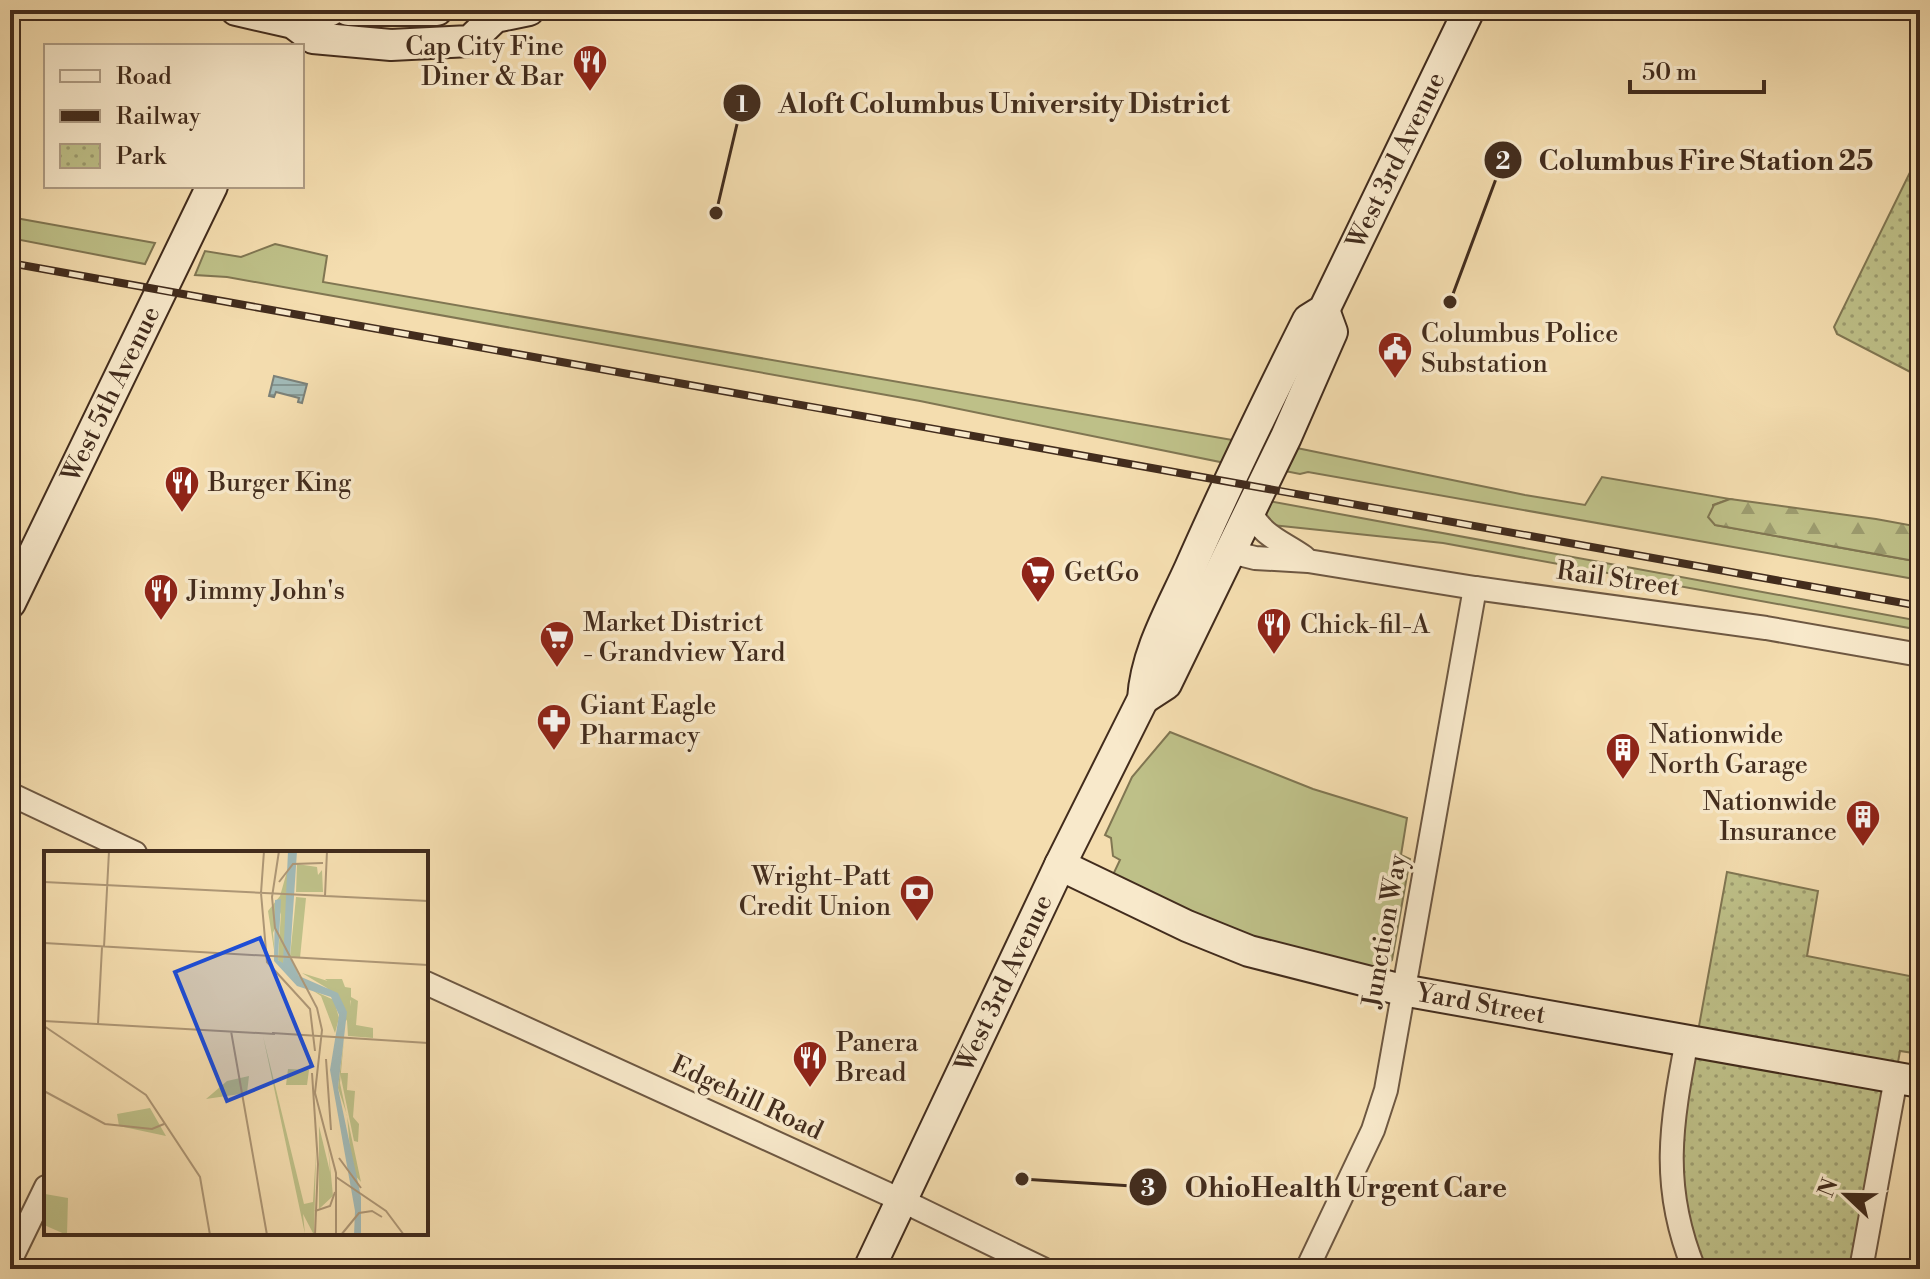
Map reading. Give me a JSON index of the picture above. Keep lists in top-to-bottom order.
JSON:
{
  "streets": {
    "street": [
      "West 3rd Avenue",
      "West 5th Avenue",
      "Rail Street",
      "Junction Way",
      "Yard Street",
      "Edgehill Road"
    ]
  },
  "crossings": [
    ["West 3rd Avenue", "Rail Street"],
    ["West 3rd Avenue", "Yard Street"],
    ["West 3rd Avenue", "Edgehill Road"],
    ["Rail Street", "Junction Way"],
    ["Junction Way", "Yard Street"]
  ],
  "places": {
    "restaurant": [
      "Cap City Fine Diner & Bar",
      "Burger King",
      "Jimmy John's",
      "Chick-fil-A",
      "Panera Bread"
    ],
    "other": ["Aloft Columbus University District", "Columbus Fire Station 25", "OhioHealth Urgent Care"],
    "public building": ["Columbus Police Substation"],
    "supermarket": ["GetGo", "Market District - Grandview Yard"],
    "pharmacy": ["Giant Eagle Pharmacy"],
    "building": ["Nationwide North Garage", "Nationwide Insurance"],
    "bank": ["Wright-Patt Credit Union"]
  },
  "legend": ["Road", "Railway", "Park"],
  "scale_bar": "50 m",
  "north": "left"
}
